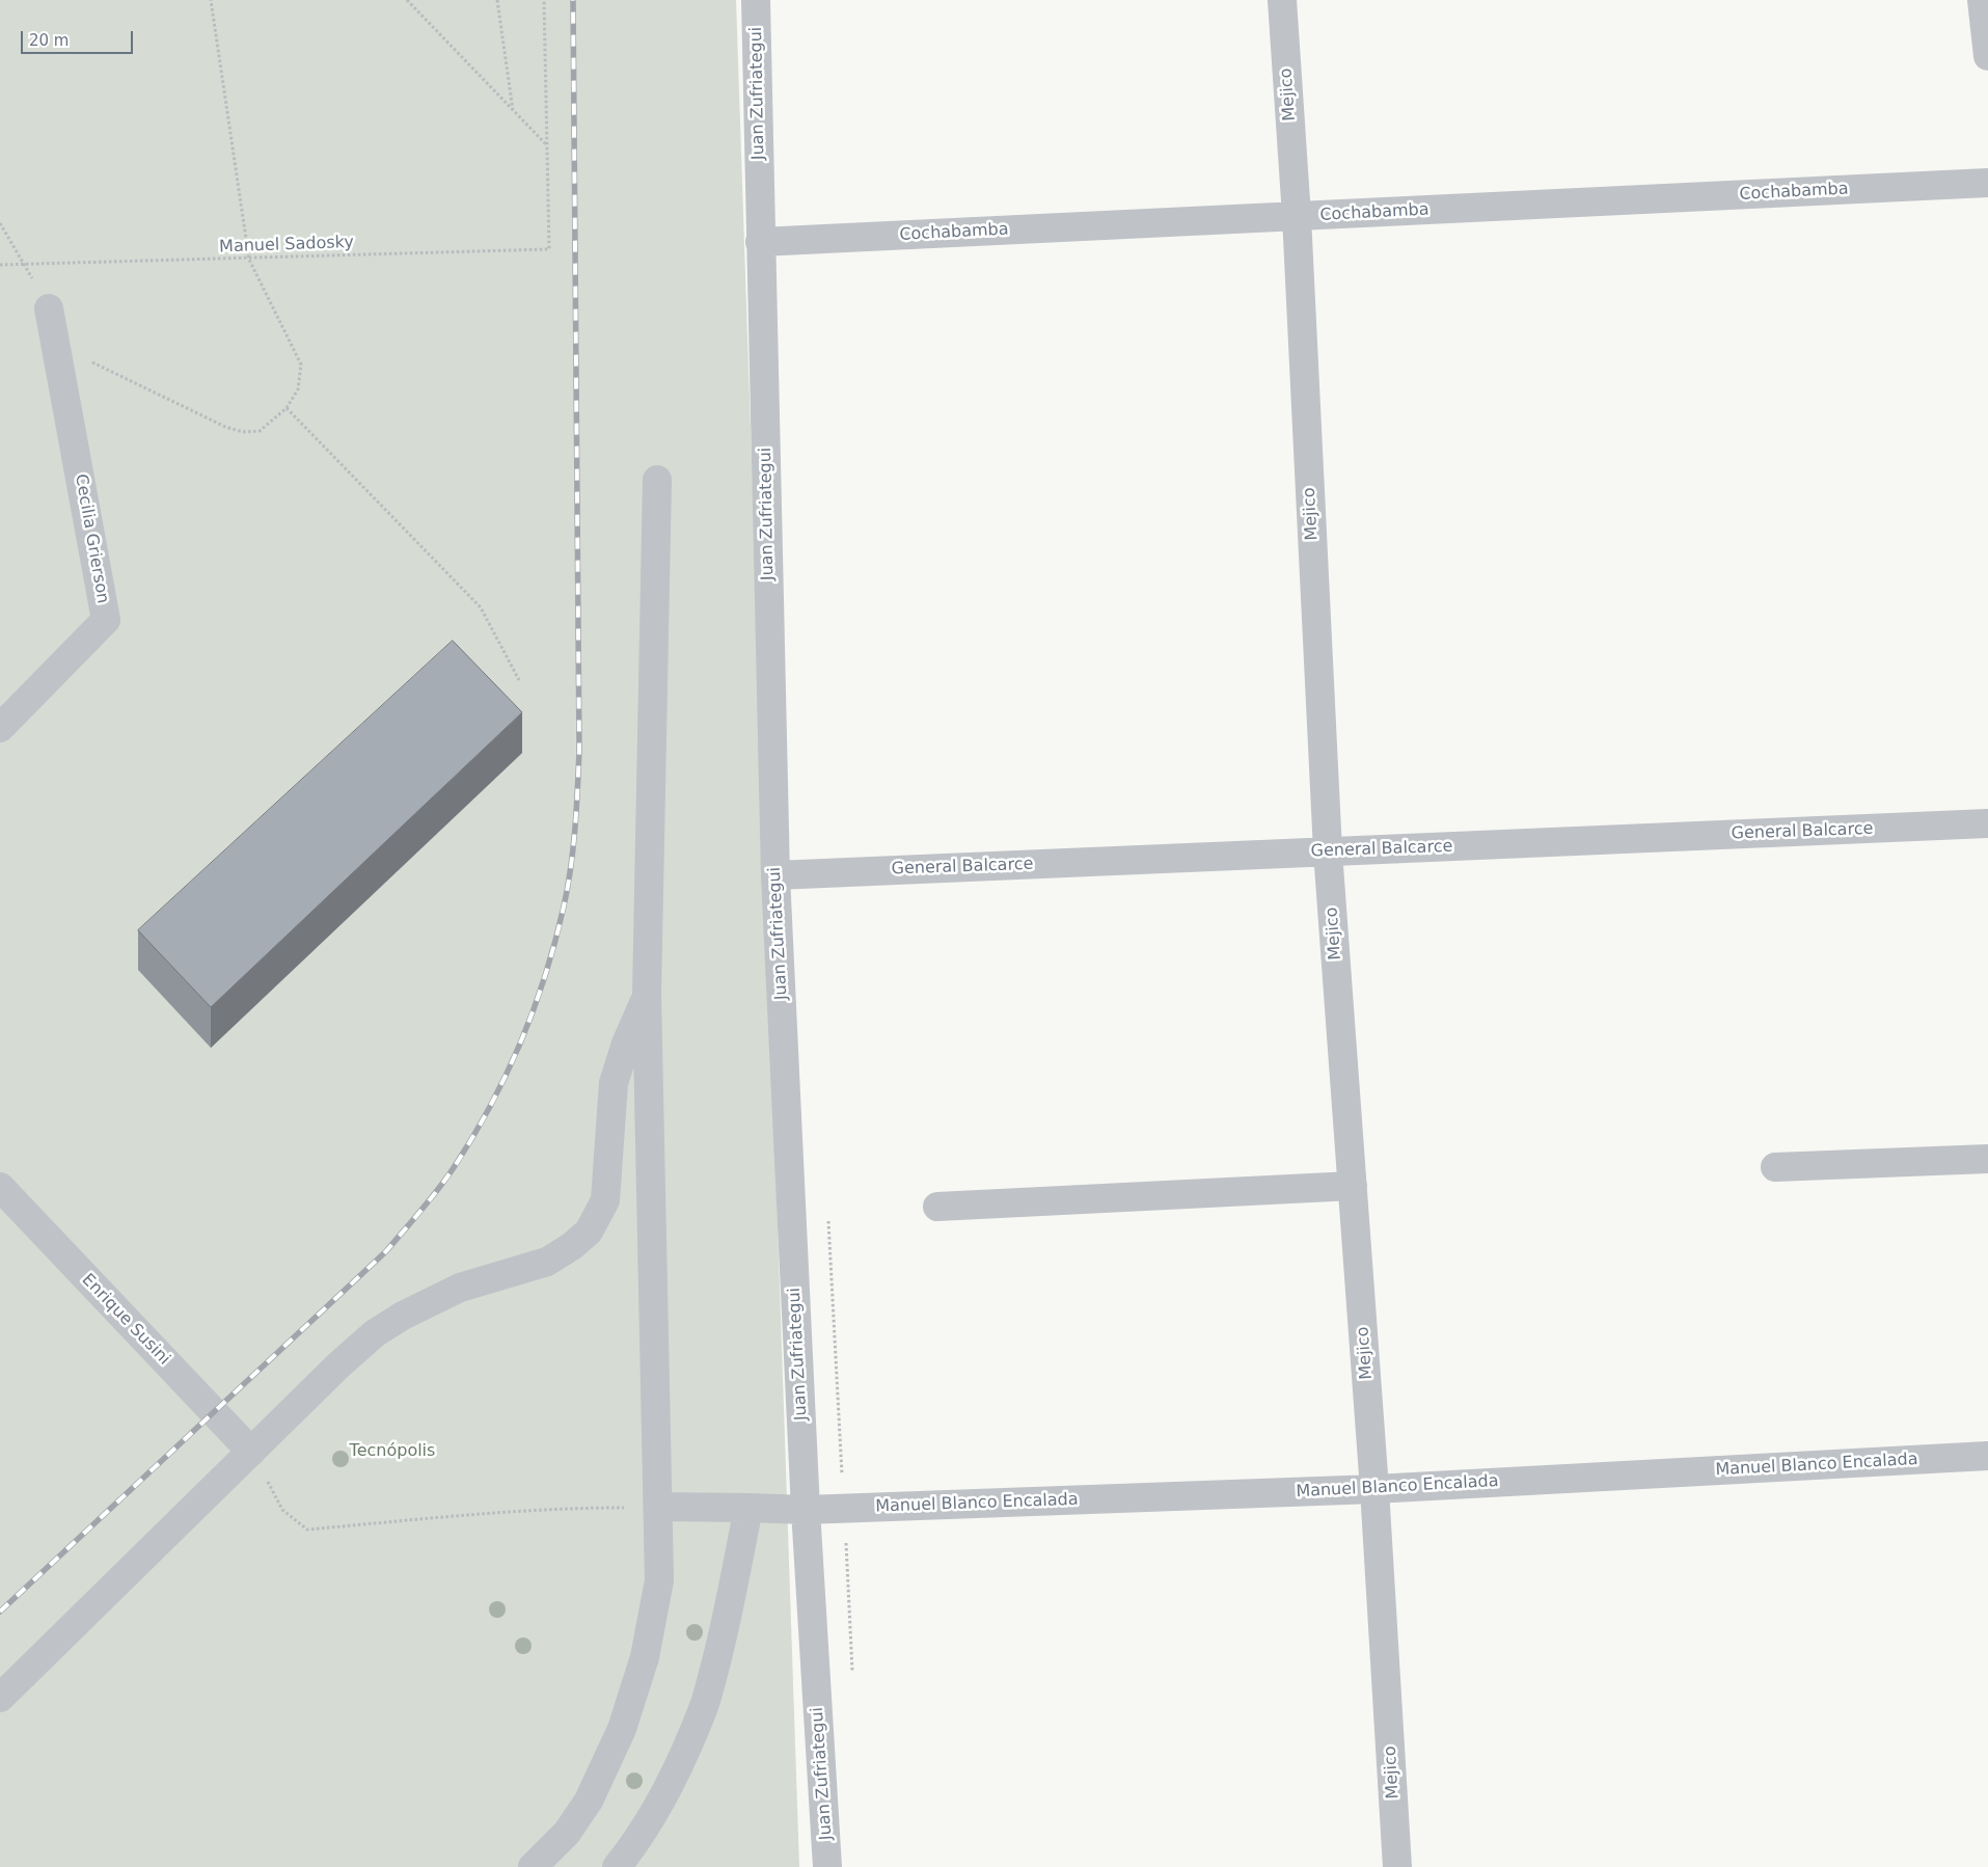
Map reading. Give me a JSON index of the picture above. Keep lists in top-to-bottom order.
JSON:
{
  "streets": {
    "street": [
      "Juan Zufriategui",
      "Mejico",
      "Cochabamba",
      "Cecilia Grierson",
      "General Balcarce",
      "Enrique Susini",
      "Manuel Blanco Encalada"
    ],
    "path": ["Manuel Sadosky"]
  },
  "crossings": [
    ["Juan Zufriategui", "Cochabamba"],
    ["Juan Zufriategui", "General Balcarce"],
    ["Juan Zufriategui", "Manuel Blanco Encalada"],
    ["Mejico", "Cochabamba"],
    ["Mejico", "General Balcarce"],
    ["Mejico", "Manuel Blanco Encalada"]
  ],
  "parks": ["Tecnópolis"],
  "scale_bar": "20 m"
}
